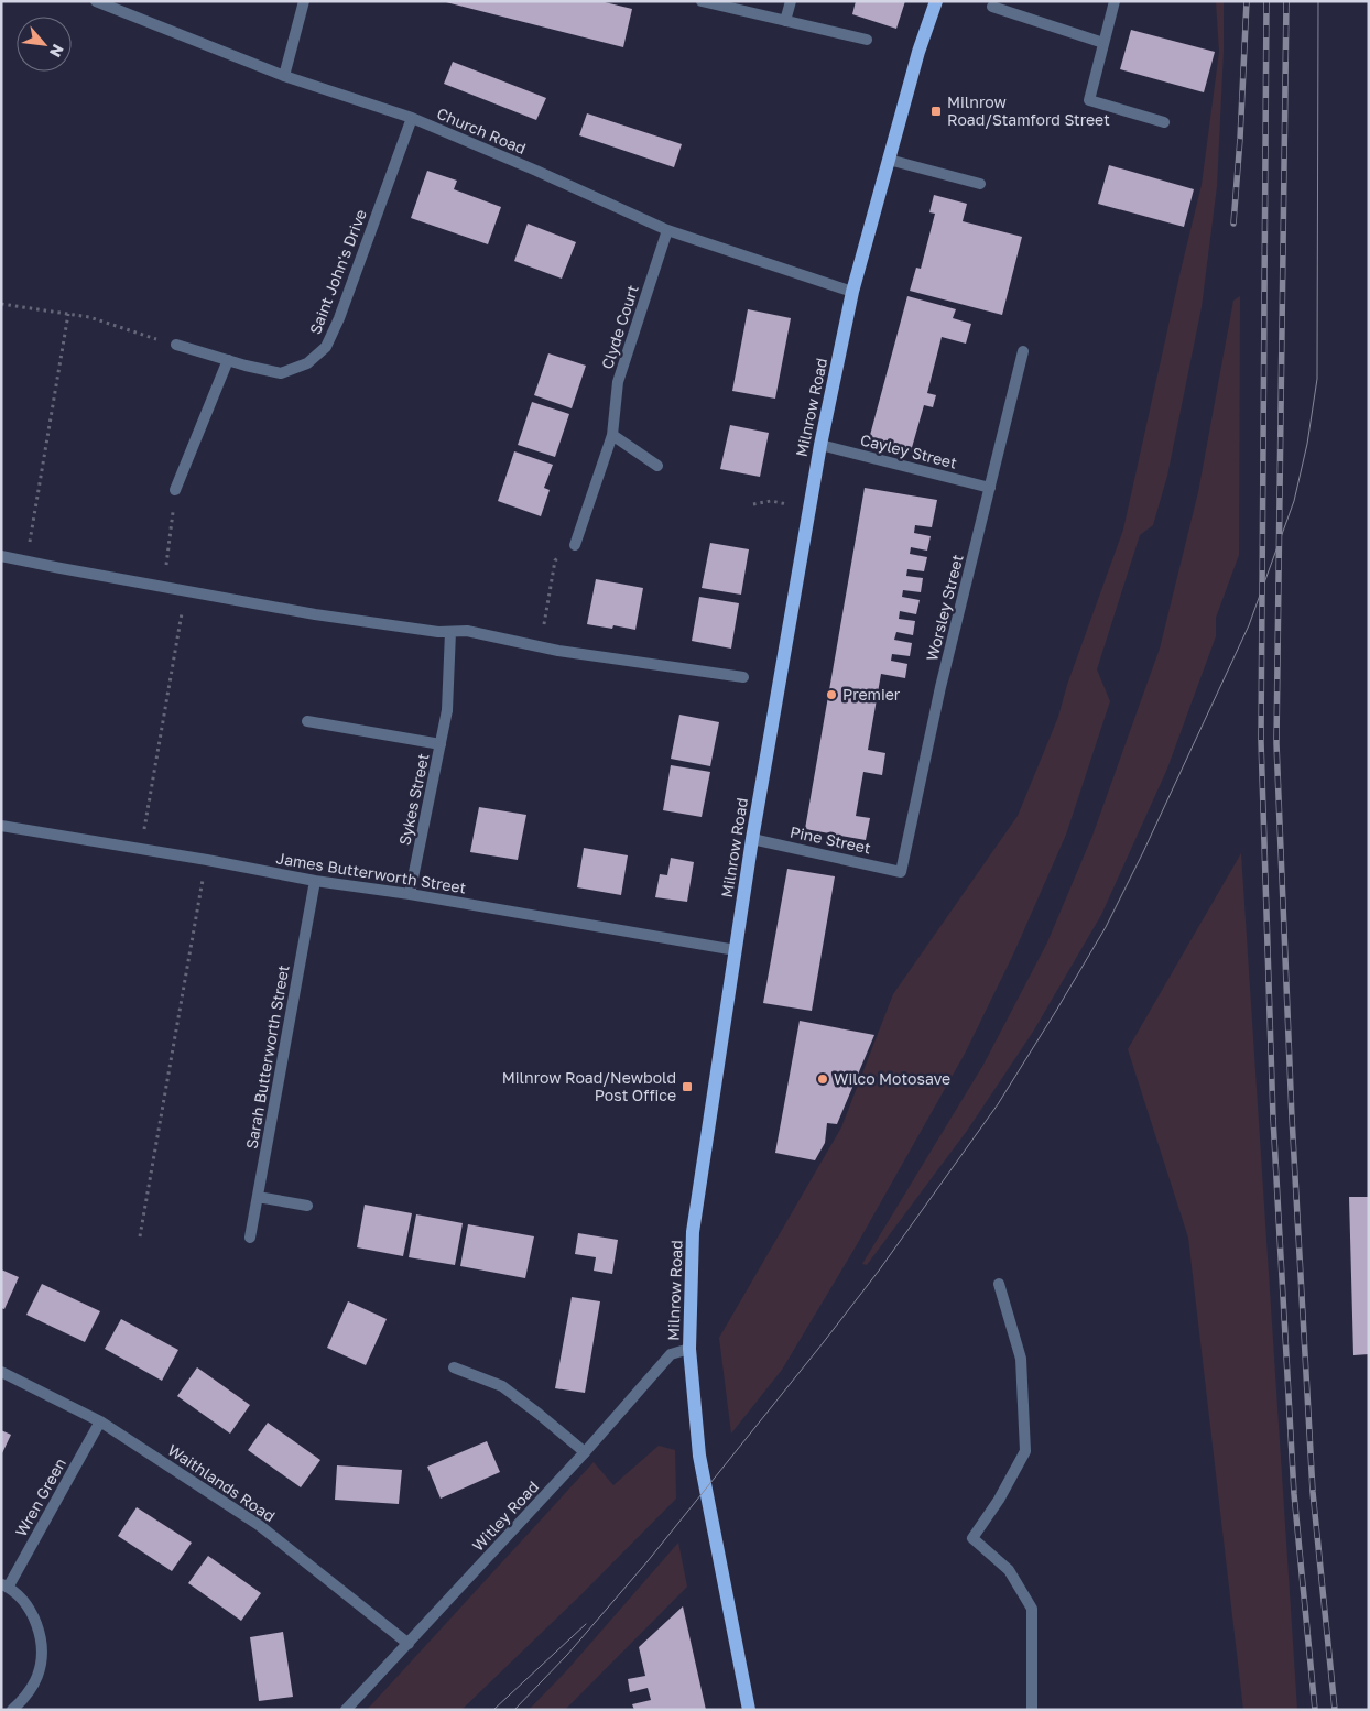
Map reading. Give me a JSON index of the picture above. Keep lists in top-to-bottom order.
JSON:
{
  "streets": {
    "main road": ["Milnrow Road"],
    "street": [
      "Church Road",
      "Saint John's Drive",
      "Clyde Court",
      "Cayley Street",
      "Worsley Street",
      "Sykes Street",
      "Pine Street",
      "James Butterworth Street",
      "Sarah Butterworth Street",
      "Waithlands Road",
      "Wren Green",
      "Witley Road"
    ]
  },
  "crossings": [
    ["Church Road", "Saint John's Drive"],
    ["Church Road", "Clyde Court"],
    ["Church Road", "Milnrow Road"],
    ["Milnrow Road", "Cayley Street"],
    ["Milnrow Road", "Pine Street"],
    ["Milnrow Road", "James Butterworth Street"],
    ["Milnrow Road", "Witley Road"],
    ["Cayley Street", "Worsley Street"],
    ["Worsley Street", "Pine Street"],
    ["Sykes Street", "James Butterworth Street"],
    ["James Butterworth Street", "Sarah Butterworth Street"],
    ["Waithlands Road", "Wren Green"],
    ["Waithlands Road", "Witley Road"]
  ],
  "places": {
    "transit": ["Milnrow Road/Stamford Street", "Milnrow Road/Newbold Post Office"],
    "other": ["Premier", "Wilco Motosave"]
  },
  "north": "bottom right"
}
